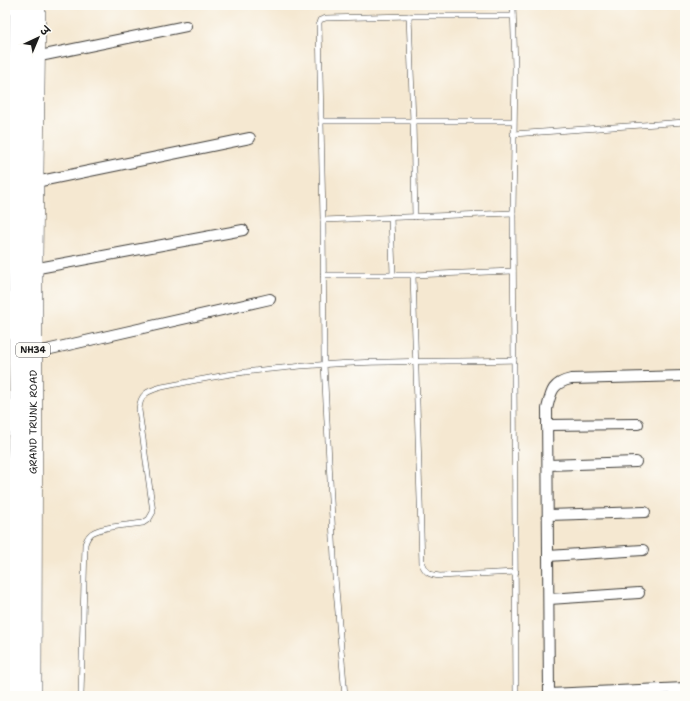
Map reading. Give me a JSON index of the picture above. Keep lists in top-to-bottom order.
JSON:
{
  "streets": {
    "highway": ["NH34", "GRAND TRUNK ROAD"]
  },
  "north": "top right"
}
